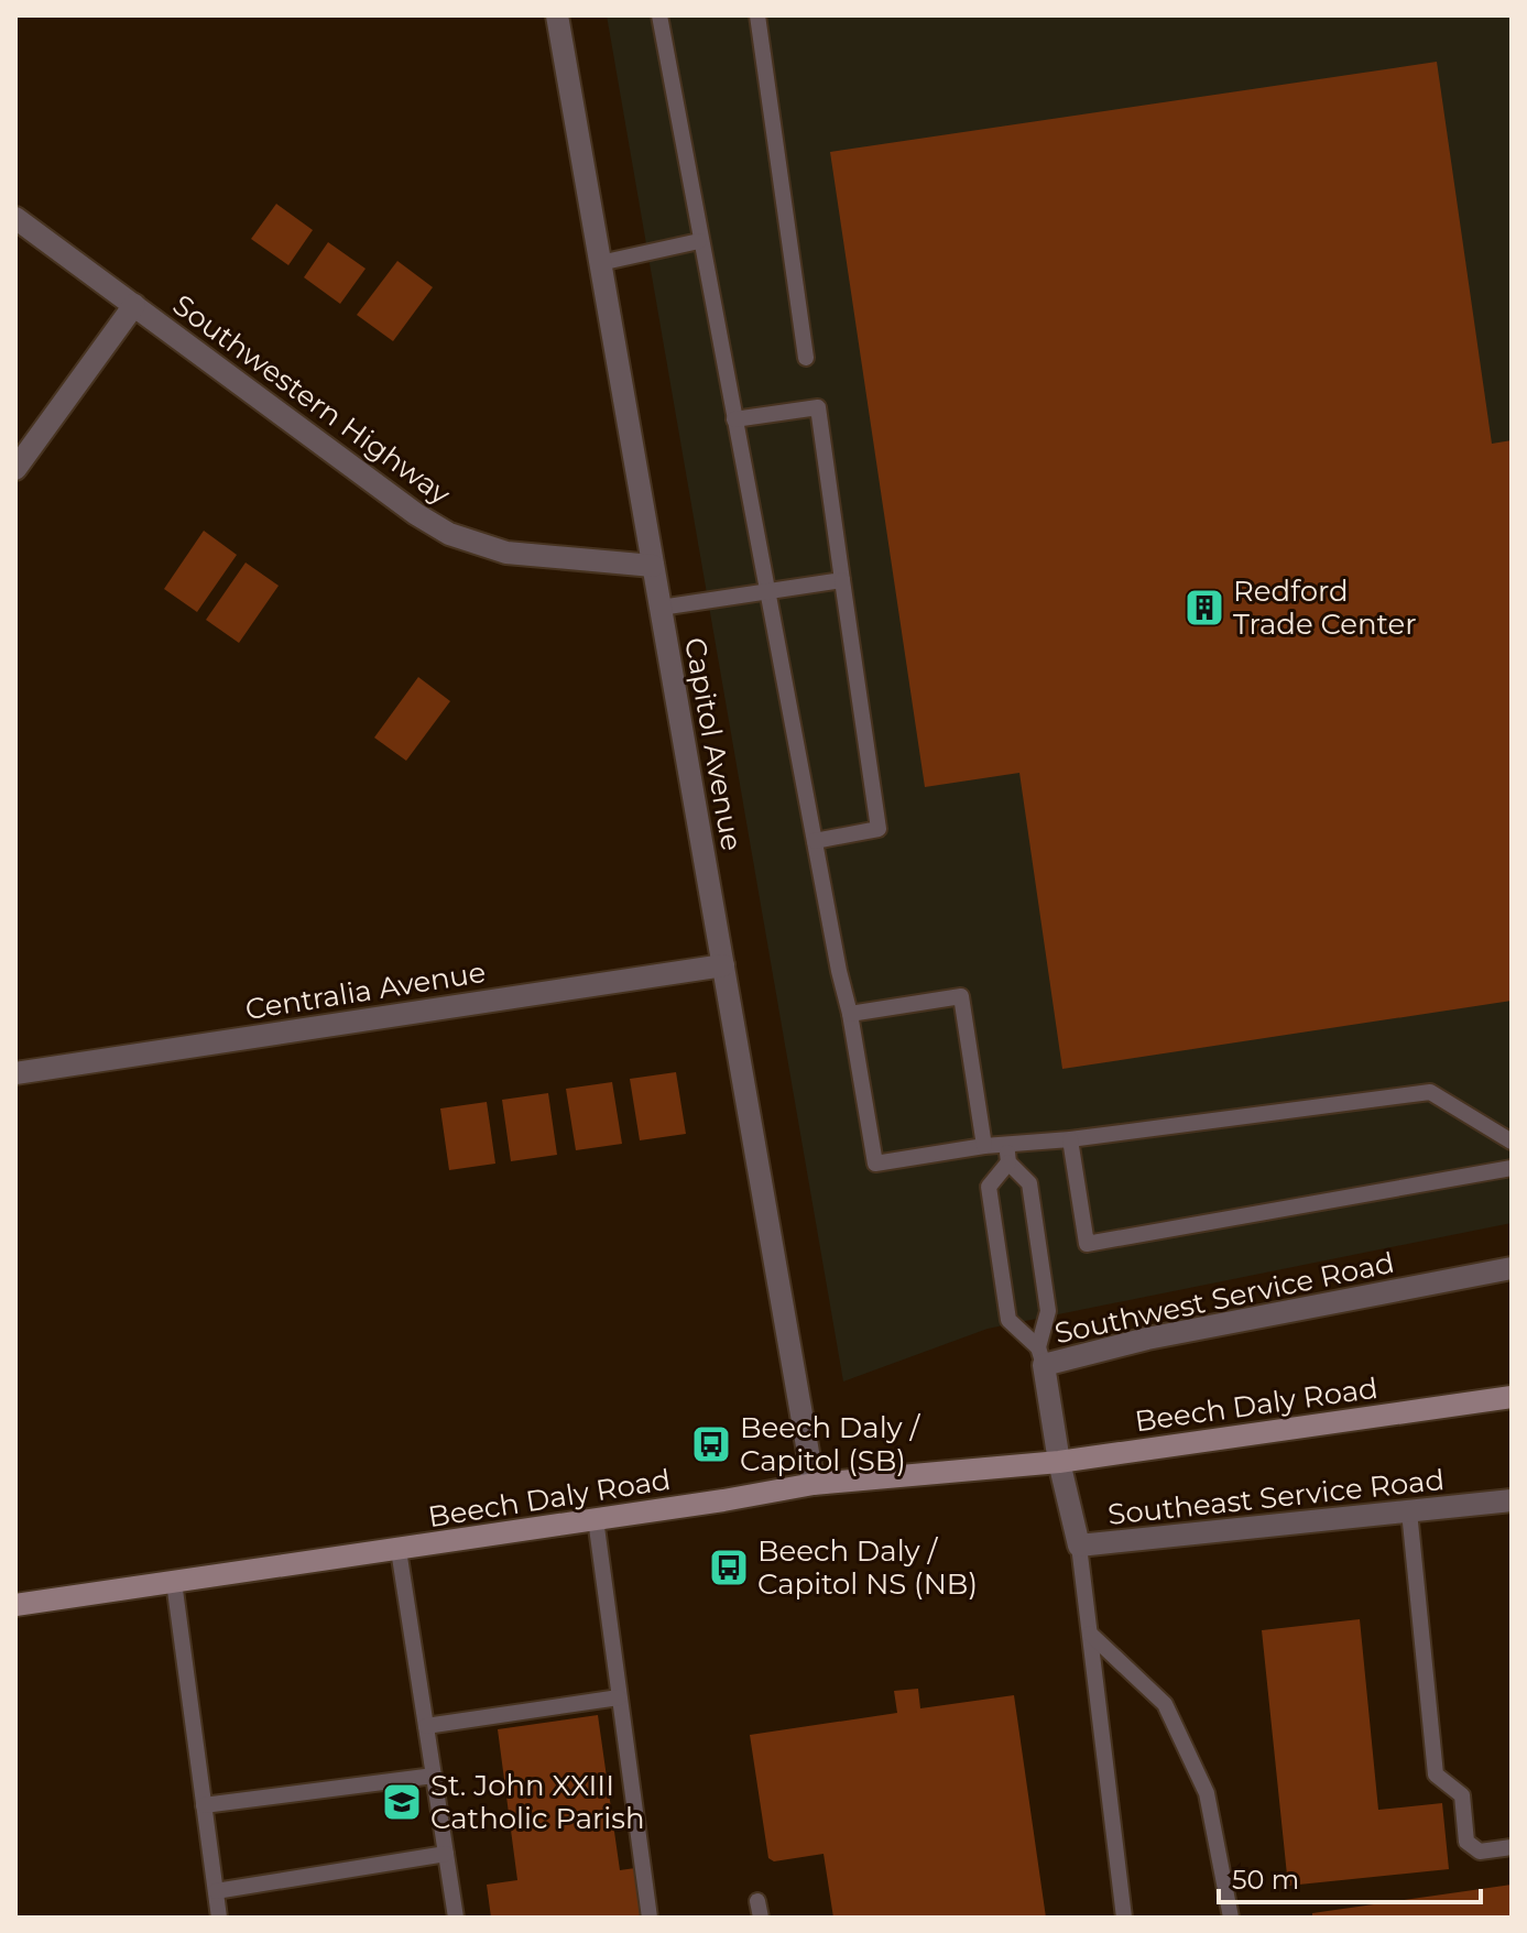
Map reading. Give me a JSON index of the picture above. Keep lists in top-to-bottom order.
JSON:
{
  "streets": {
    "main road": ["Beech Daly Road"],
    "street": [
      "Southwestern Highway",
      "Capitol Avenue",
      "Centralia Avenue",
      "Southwest Service Road",
      "Southeast Service Road"
    ]
  },
  "crossings": [
    ["Southwestern Highway", "Capitol Avenue"],
    ["Capitol Avenue", "Centralia Avenue"],
    ["Capitol Avenue", "Beech Daly Road"],
    ["Southwest Service Road", "Beech Daly Road"],
    ["Southwest Service Road", "Southeast Service Road"],
    ["Beech Daly Road", "Southeast Service Road"]
  ],
  "places": {
    "building": ["Redford Trade Center"],
    "bus stop": ["Beech Daly / Capitol (SB)", "Beech Daly / Capitol NS (NB)"],
    "school or university": ["St. John XXIII Catholic Parish"]
  },
  "scale_bar": "50 m"
}
